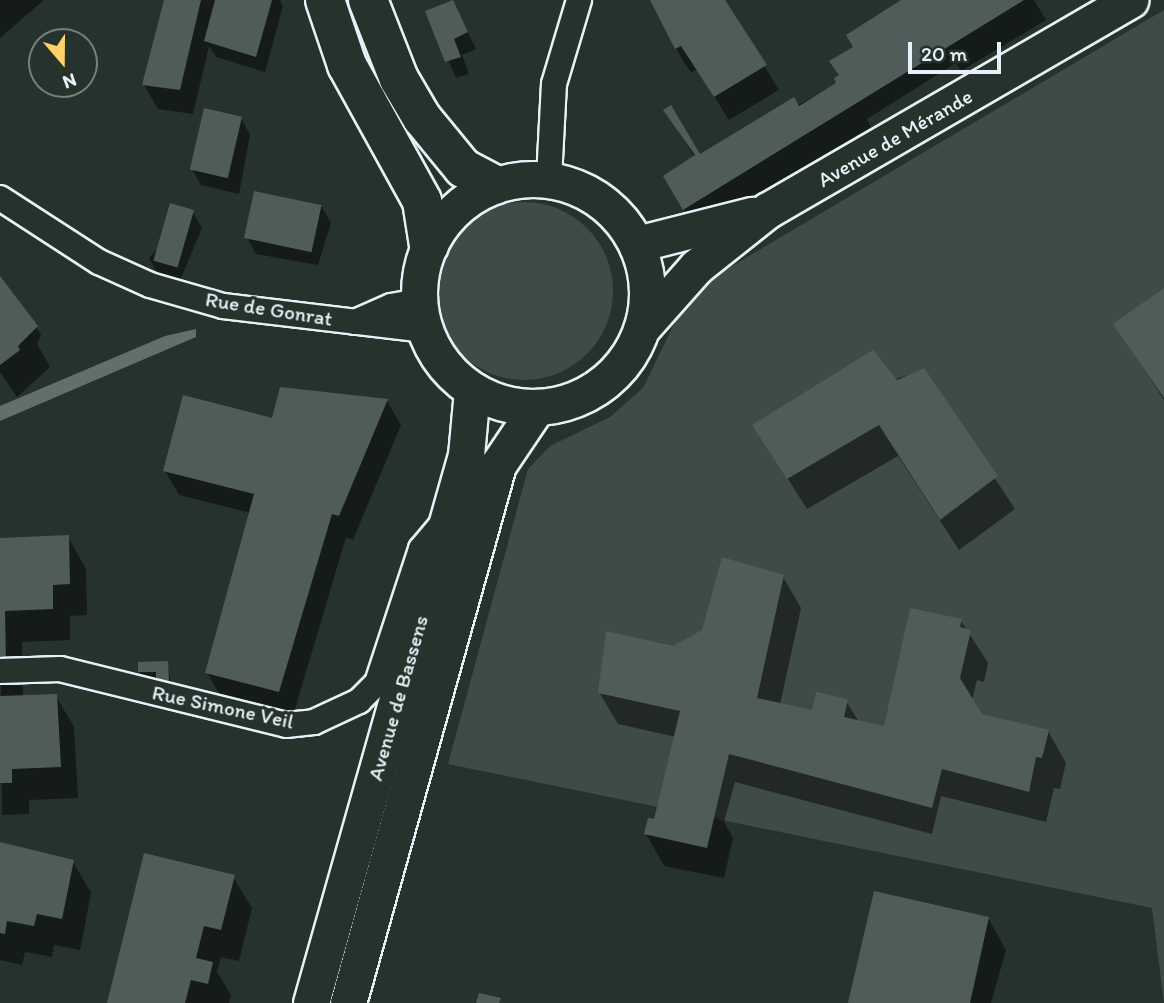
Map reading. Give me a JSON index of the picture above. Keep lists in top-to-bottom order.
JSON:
{
  "streets": {
    "main road": ["Avenue de Mérande", "Avenue de Bassens"],
    "street": ["Rue de Gonrat", "Rue Simone Veil"]
  },
  "crossings": [
    ["Avenue de Mérande", "Rue de Gonrat"],
    ["Avenue de Mérande", "Avenue de Bassens"],
    ["Rue de Gonrat", "Avenue de Bassens"],
    ["Avenue de Bassens", "Rue Simone Veil"]
  ],
  "scale_bar": "20 m",
  "north": "bottom"
}
